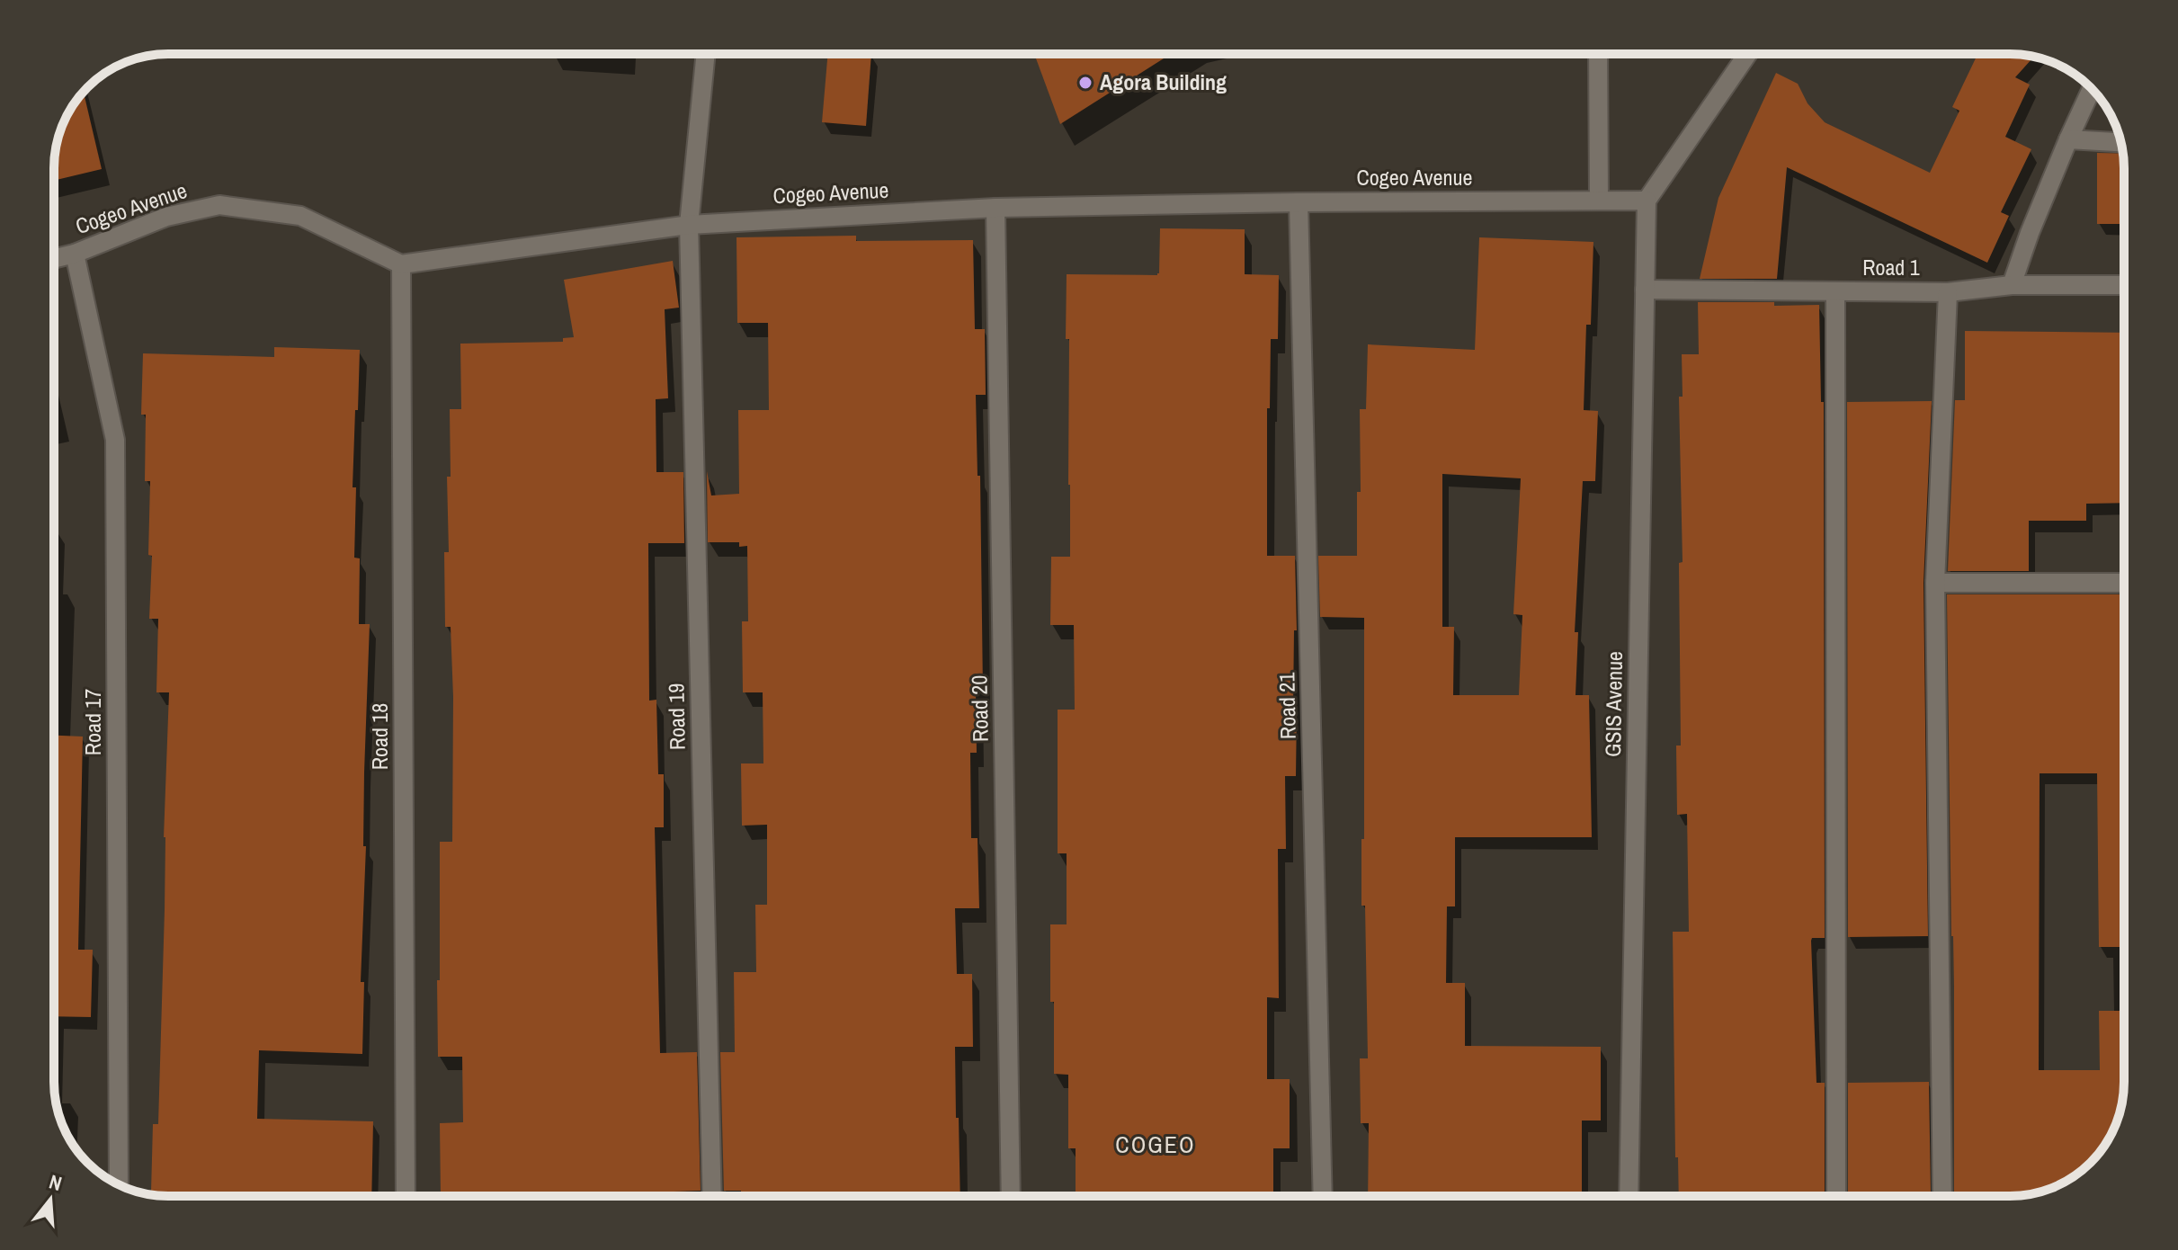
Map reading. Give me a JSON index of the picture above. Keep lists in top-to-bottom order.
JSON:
{
  "streets": {
    "street": [
      "Cogeo Avenue",
      "Road 1",
      "GSIS Avenue",
      "Road 21",
      "Road 20",
      "Road 19",
      "Road 17",
      "Road 18"
    ]
  },
  "crossings": [
    ["Cogeo Avenue", "GSIS Avenue"],
    ["Cogeo Avenue", "Road 21"],
    ["Cogeo Avenue", "Road 20"],
    ["Cogeo Avenue", "Road 19"],
    ["Cogeo Avenue", "Road 17"],
    ["Cogeo Avenue", "Road 18"],
    ["Road 1", "GSIS Avenue"]
  ],
  "districts": ["COGEO"],
  "places": ["Agora Building"],
  "north": "top"
}
